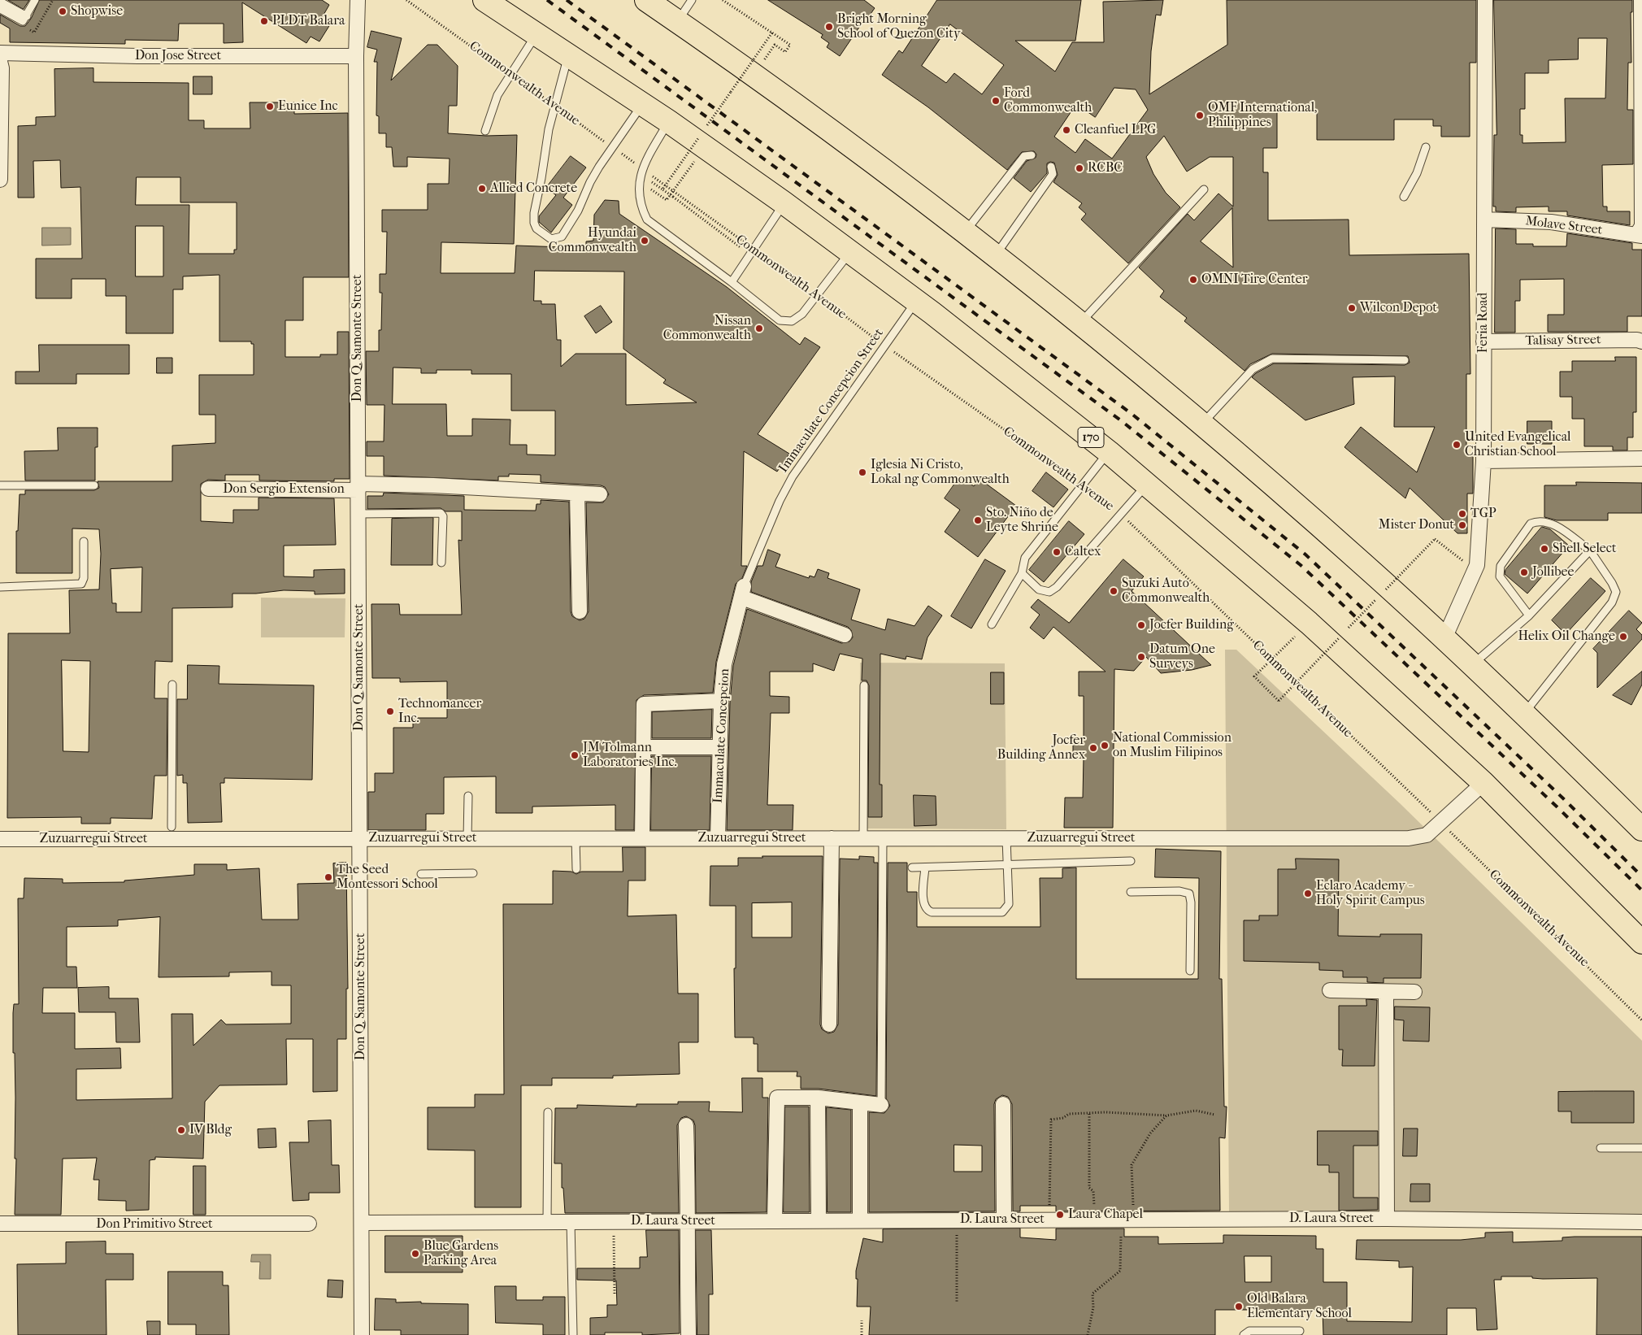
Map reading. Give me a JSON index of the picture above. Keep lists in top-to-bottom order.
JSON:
{
  "streets": {
    "main road": ["170"],
    "street": [
      "Don Jose Street",
      "Molave Street",
      "Feria Road",
      "Don Q. Samonte Street",
      "Talisay Street",
      "Don Sergio Extension",
      "Immaculate Concepcion",
      "Zuzuarregui Street",
      "D. Laura Street",
      "Don Primitivo Street"
    ],
    "lane": ["Immaculate Concepcion Street"],
    "path": ["Commonwealth Avenue"]
  },
  "crossings": [
    ["Don Jose Street", "Don Q. Samonte Street"],
    ["Commonwealth Avenue", "Immaculate Concepcion Street"],
    ["Commonwealth Avenue", "Zuzuarregui Street"],
    ["Molave Street", "Feria Road"],
    ["Feria Road", "Talisay Street"],
    ["Don Q. Samonte Street", "Don Sergio Extension"],
    ["Don Q. Samonte Street", "Zuzuarregui Street"],
    ["Don Q. Samonte Street", "D. Laura Street"],
    ["Immaculate Concepcion Street", "170"],
    ["Immaculate Concepcion Street", "Immaculate Concepcion"],
    ["170", "Zuzuarregui Street"],
    ["Immaculate Concepcion", "Zuzuarregui Street"]
  ],
  "places": [
    "Shopwise",
    "PLDT Balara",
    "Bright Morning School of Quezon City",
    "Ford Commonwealth",
    "Eunice Inc",
    "OMF International, Philippines",
    "Cleanfuel LPG",
    "RCBC",
    "Allied Concrete",
    "Hyundai Commonwealth",
    "OMNI Tire Center",
    "Wilcon Depot",
    "Nissan Commonwealth",
    "United Evangelical Christian School",
    "Iglesia Ni Cristo, Lokal ng Commonwealth",
    "TGP",
    "Sto. Niño de Leyte Shrine",
    "Mister Donut",
    "Shell Select",
    "Caltex",
    "Jollibee",
    "Suzuki Auto Commonwealth",
    "Jocfer Building",
    "Helix Oil Change",
    "Datum One Surveys",
    "Technomancer Inc.",
    "National Commission on Muslim Filipinos",
    "Jocfer Building Annex",
    "JM Tolmann Laboratories Inc.",
    "The Seed Montessori School",
    "Eclaro Academy - Holy Spirit Campus",
    "IV Bldg",
    "Laura Chapel",
    "Blue Gardens Parking Area",
    "Old Balara Elementary School"
  ]
}
